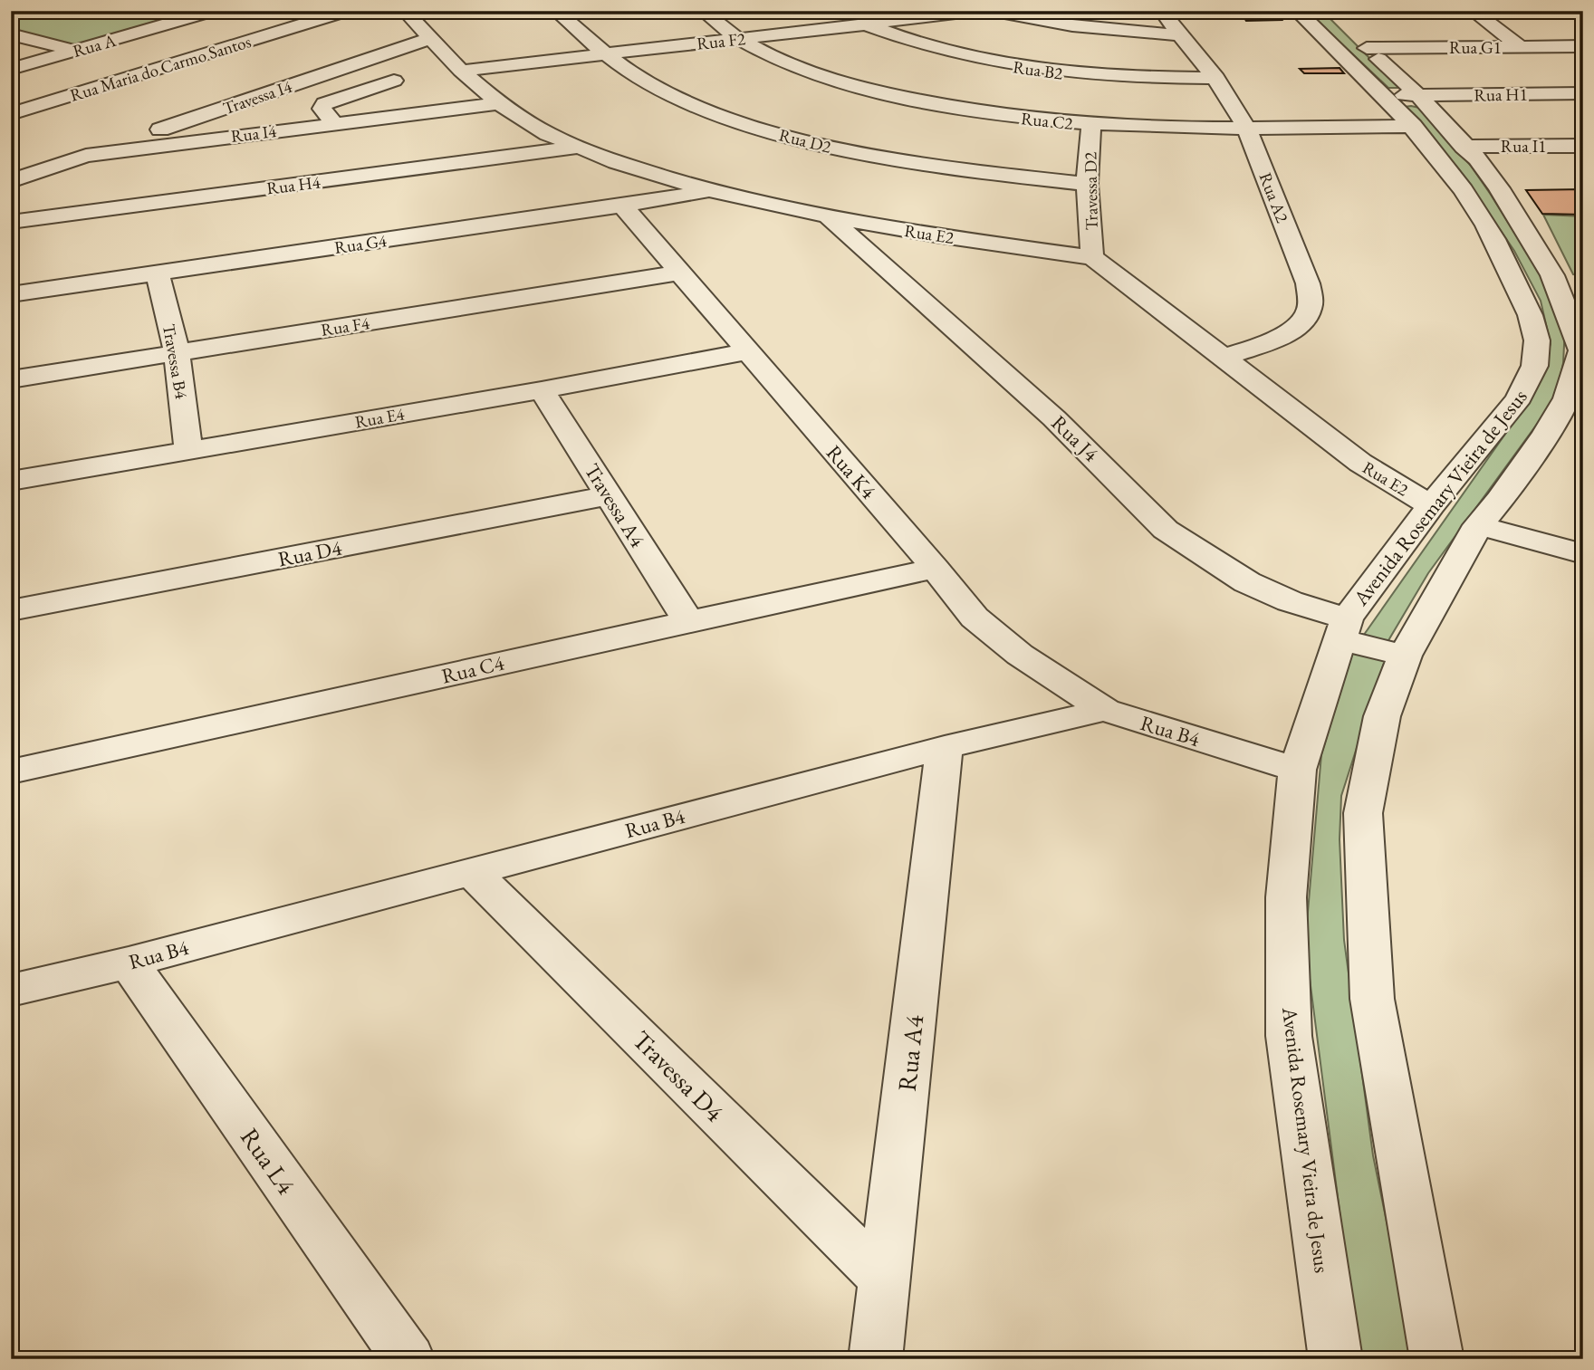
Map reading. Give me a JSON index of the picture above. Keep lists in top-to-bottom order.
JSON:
{
  "streets": {
    "street": [
      "Rua F2",
      "Rua A",
      "Rua G1",
      "Rua Maria do Carmo Santos",
      "Rua B2",
      "Rua H1",
      "Travessa I4",
      "Rua C2",
      "Rua I4",
      "Rua D2",
      "Rua I1",
      "Rua H4",
      "Travessa D2",
      "Rua A2",
      "Rua E2",
      "Rua G4",
      "Rua F4",
      "Travessa B4",
      "Rua E4",
      "Rua J4",
      "Rua K4",
      "Avenida Rosemary Vieira de Jesus",
      "Travessa A4",
      "Rua D4",
      "Rua C4",
      "Rua B4",
      "Rua A4",
      "Travessa D4",
      "Rua L4"
    ]
  },
  "crossings": [
    ["Rua F2", "Rua B2"],
    ["Rua F2", "Rua C2"],
    ["Rua F2", "Rua D2"],
    ["Rua F2", "Rua E2"],
    ["Rua G1", "Avenida Rosemary Vieira de Jesus"],
    ["Rua B2", "Rua A2"],
    ["Rua H1", "Rua C2"],
    ["Rua H1", "Avenida Rosemary Vieira de Jesus"],
    ["Travessa I4", "Rua I4"],
    ["Travessa I4", "Rua E2"],
    ["Rua C2", "Travessa D2"],
    ["Rua C2", "Rua A2"],
    ["Rua C2", "Avenida Rosemary Vieira de Jesus"],
    ["Rua I4", "Rua E2"],
    ["Rua D2", "Travessa D2"],
    ["Rua I1", "Avenida Rosemary Vieira de Jesus"],
    ["Rua H4", "Rua E2"],
    ["Travessa D2", "Rua E2"],
    ["Rua A2", "Rua E2"],
    ["Rua E2", "Rua G4"],
    ["Rua E2", "Rua J4"],
    ["Rua E2", "Avenida Rosemary Vieira de Jesus"],
    ["Rua G4", "Travessa B4"],
    ["Rua G4", "Rua K4"],
    ["Rua F4", "Travessa B4"],
    ["Rua F4", "Rua K4"],
    ["Travessa B4", "Rua E4"],
    ["Rua E4", "Rua K4"],
    ["Rua E4", "Travessa A4"],
    ["Rua J4", "Avenida Rosemary Vieira de Jesus"],
    ["Rua K4", "Rua C4"],
    ["Rua K4", "Rua B4"],
    ["Avenida Rosemary Vieira de Jesus", "Rua B4"],
    ["Travessa A4", "Rua D4"],
    ["Travessa A4", "Rua C4"],
    ["Rua B4", "Rua A4"],
    ["Rua B4", "Travessa D4"],
    ["Rua B4", "Rua L4"],
    ["Rua A4", "Travessa D4"]
  ]
}
